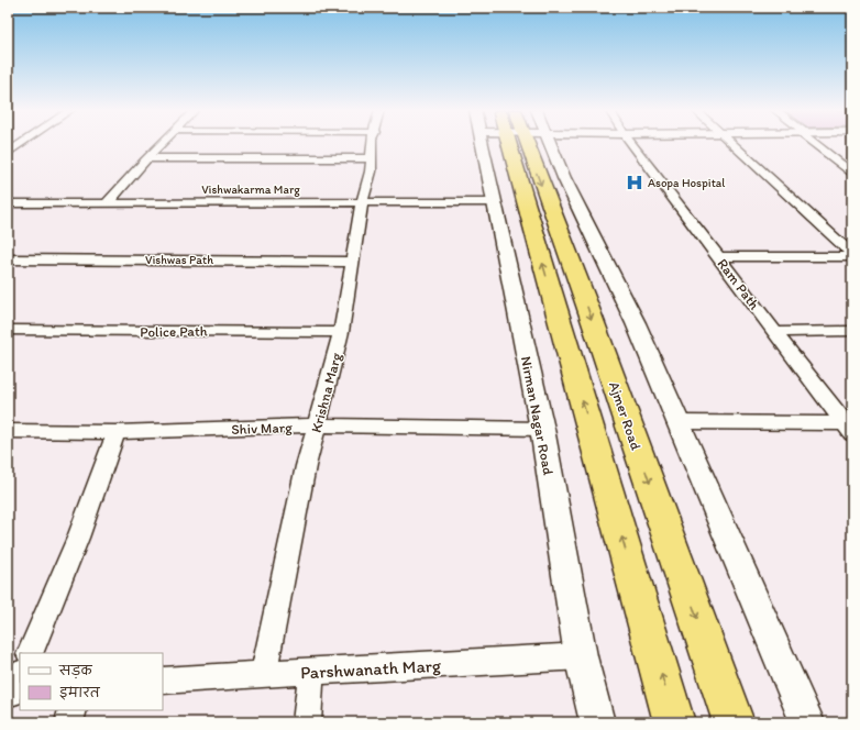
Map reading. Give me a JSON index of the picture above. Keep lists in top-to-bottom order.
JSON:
{
  "streets": {
    "highway": ["Ajmer Road"],
    "street": [
      "Vishwakarma Marg",
      "Vishwas Path",
      "Ram Path",
      "Police Path",
      "Krishna Marg",
      "Nirman Nagar Road",
      "Shiv Marg",
      "Parshwanath Marg"
    ]
  },
  "crossings": [
    ["Vishwakarma Marg", "Krishna Marg"],
    ["Vishwakarma Marg", "Nirman Nagar Road"],
    ["Vishwas Path", "Krishna Marg"],
    ["Police Path", "Krishna Marg"],
    ["Krishna Marg", "Shiv Marg"],
    ["Krishna Marg", "Parshwanath Marg"],
    ["Nirman Nagar Road", "Shiv Marg"],
    ["Nirman Nagar Road", "Parshwanath Marg"]
  ],
  "places": {
    "hospital": ["Asopa Hospital"]
  },
  "legend": ["सड़क", "इमारत"]
}
